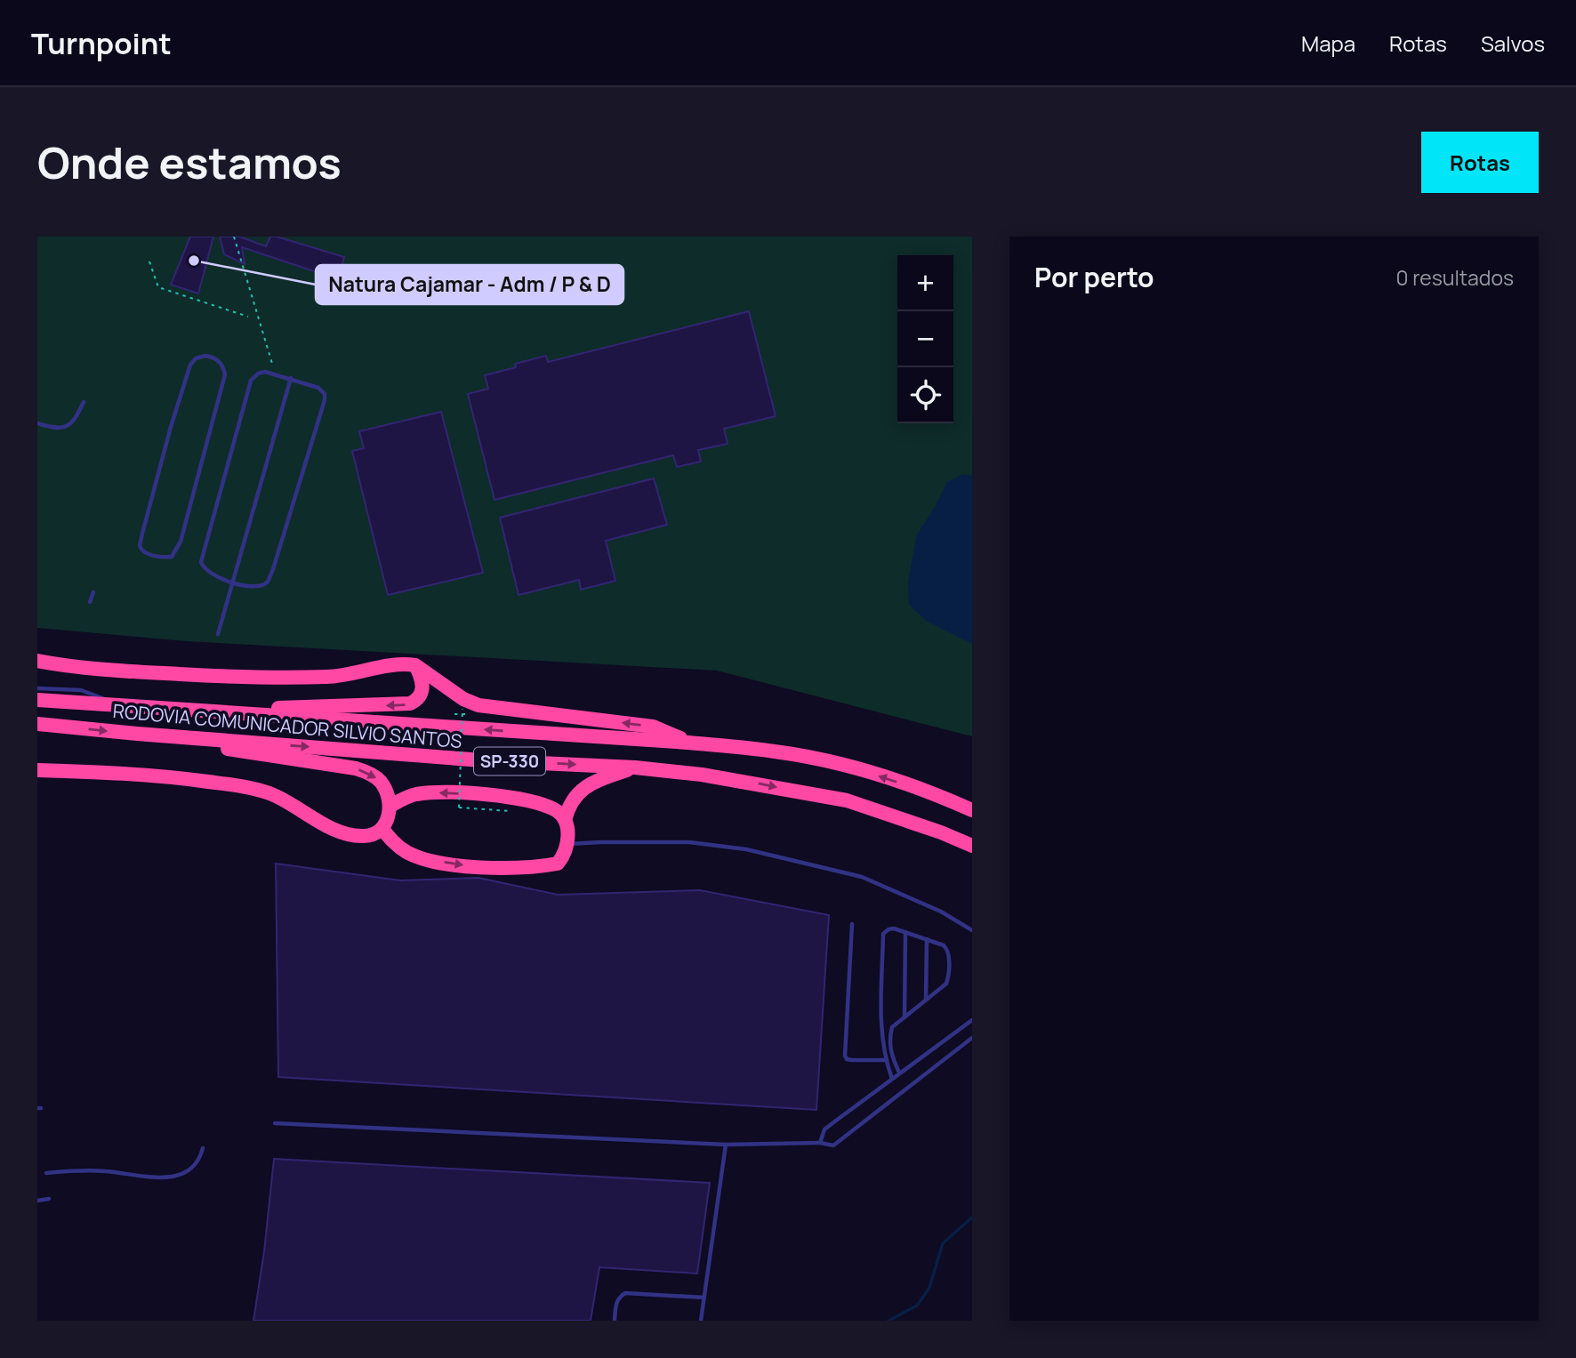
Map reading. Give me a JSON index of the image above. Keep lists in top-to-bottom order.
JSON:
{
  "streets": {
    "highway": ["RODOVIA COMUNICADOR SILVIO SANTOS", "SP-330"]
  },
  "places": ["Natura Cajamar - Adm / P & D"],
  "page": {
    "header": "Turnpoint",
    "nav": ["Mapa", "Rotas", "Salvos"],
    "buttons": "Rotas",
    "title": "Onde estamos",
    "heading": ["Por perto", "0 resultados"],
    "map_buttons": ["+", "−"]
  }
}
